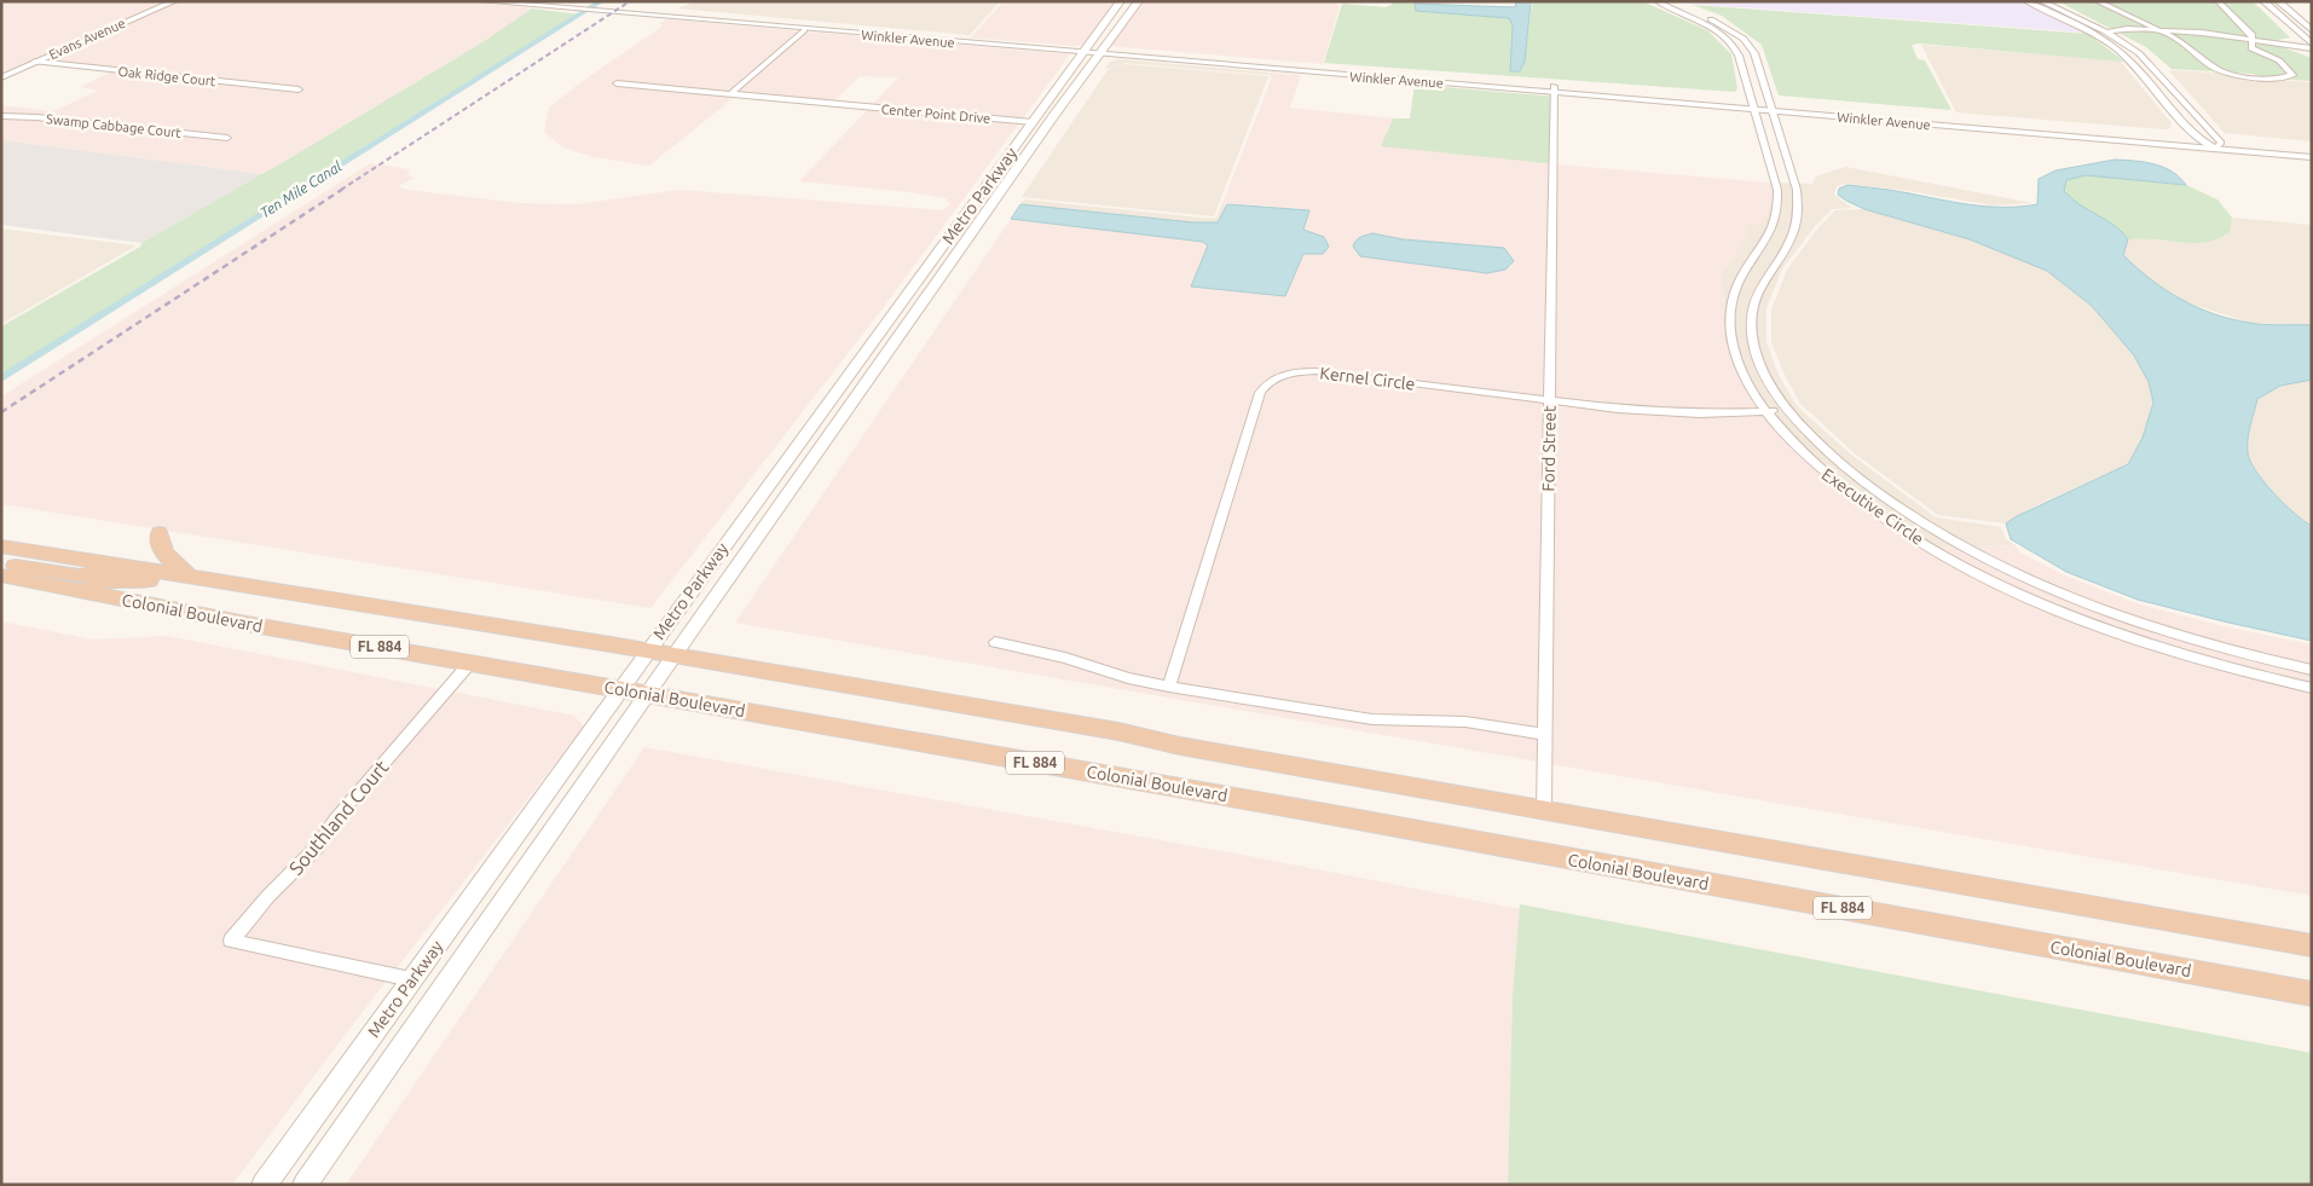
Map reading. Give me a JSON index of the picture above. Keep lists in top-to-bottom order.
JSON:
{
  "streets": {
    "highway": ["Colonial Boulevard", "FL 884"],
    "main road": ["Metro Parkway"],
    "street": [
      "Evans Avenue",
      "Winkler Avenue",
      "Oak Ridge Court",
      "Center Point Drive",
      "Swamp Cabbage Court",
      "Kernel Circle",
      "Ford Street",
      "Executive Circle",
      "Southland Court"
    ]
  },
  "crossings": [
    ["Evans Avenue", "Oak Ridge Court"],
    ["Winkler Avenue", "Metro Parkway"],
    ["Winkler Avenue", "Ford Street"],
    ["Winkler Avenue", "Executive Circle"],
    ["Center Point Drive", "Metro Parkway"],
    ["Metro Parkway", "Colonial Boulevard"],
    ["Metro Parkway", "Southland Court"],
    ["Kernel Circle", "Ford Street"],
    ["Kernel Circle", "Executive Circle"],
    ["Ford Street", "Colonial Boulevard"],
    ["Colonial Boulevard", "Southland Court"]
  ],
  "water": ["Ten Mile Canal"]
}
